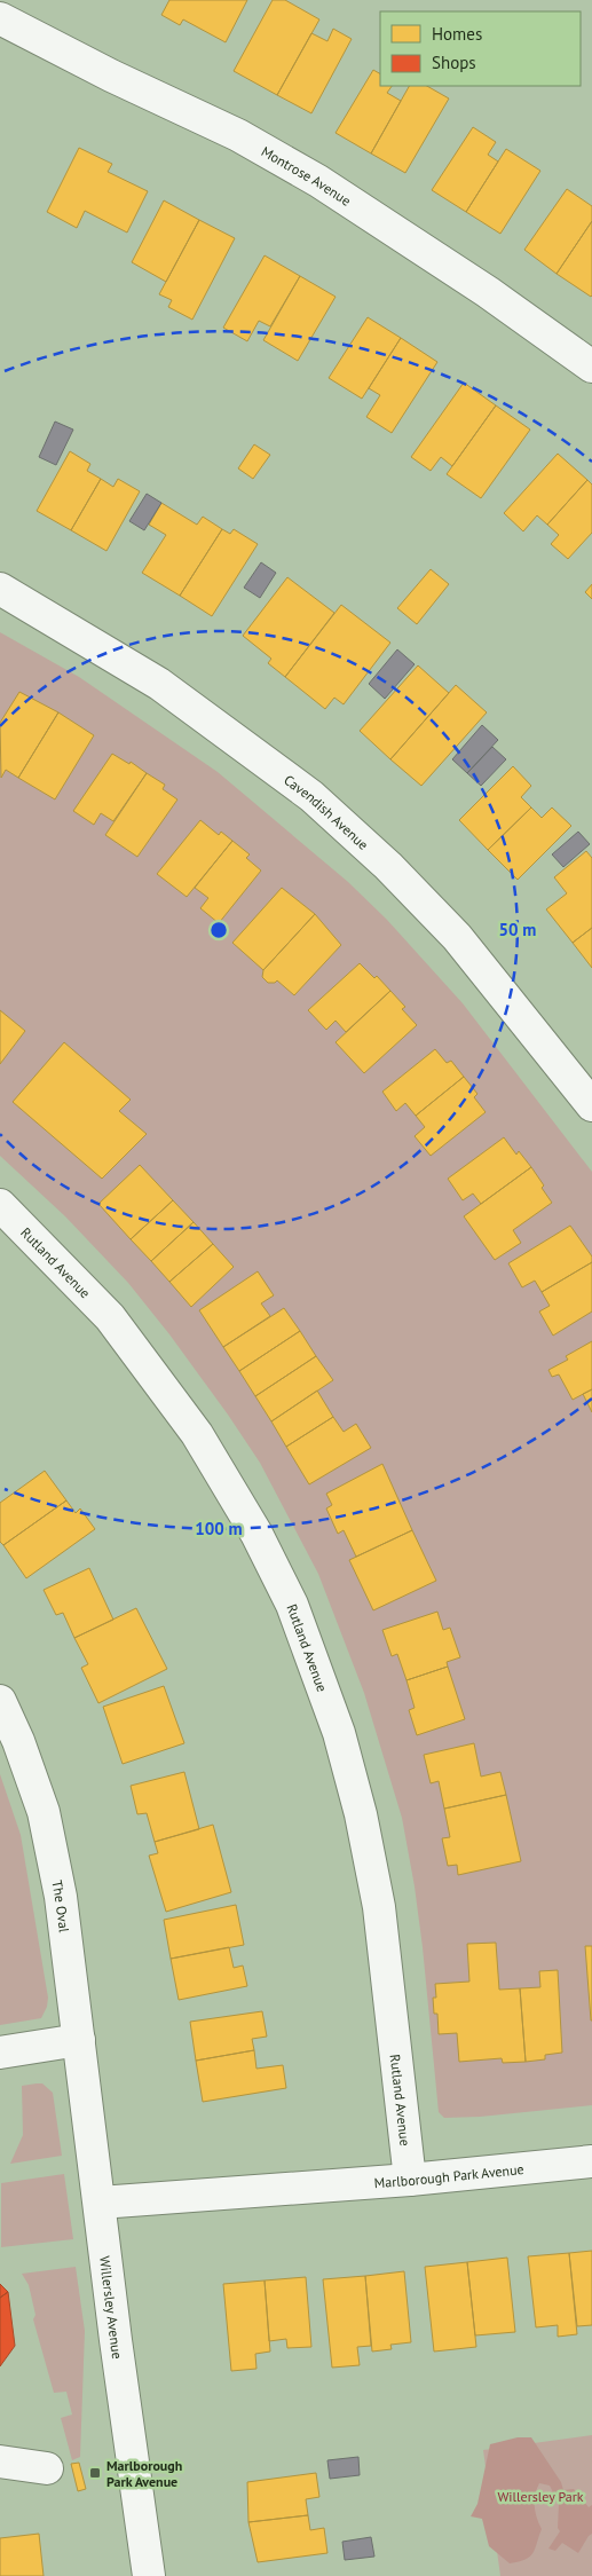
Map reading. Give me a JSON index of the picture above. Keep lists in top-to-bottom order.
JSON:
{
  "streets": {
    "street": [
      "Montrose Avenue",
      "Cavendish Avenue",
      "Rutland Avenue",
      "The Oval",
      "Marlborough Park Avenue",
      "Willersley Avenue"
    ]
  },
  "crossings": [
    ["Rutland Avenue", "Marlborough Park Avenue"],
    ["The Oval", "Willersley Avenue"],
    ["Marlborough Park Avenue", "Willersley Avenue"]
  ],
  "parks": ["Willersley Park"],
  "places": {
    "transit": ["Marlborough Park Avenue"]
  },
  "legend": ["Homes", "Shops"],
  "rings": ["50 m", "100 m"]
}
